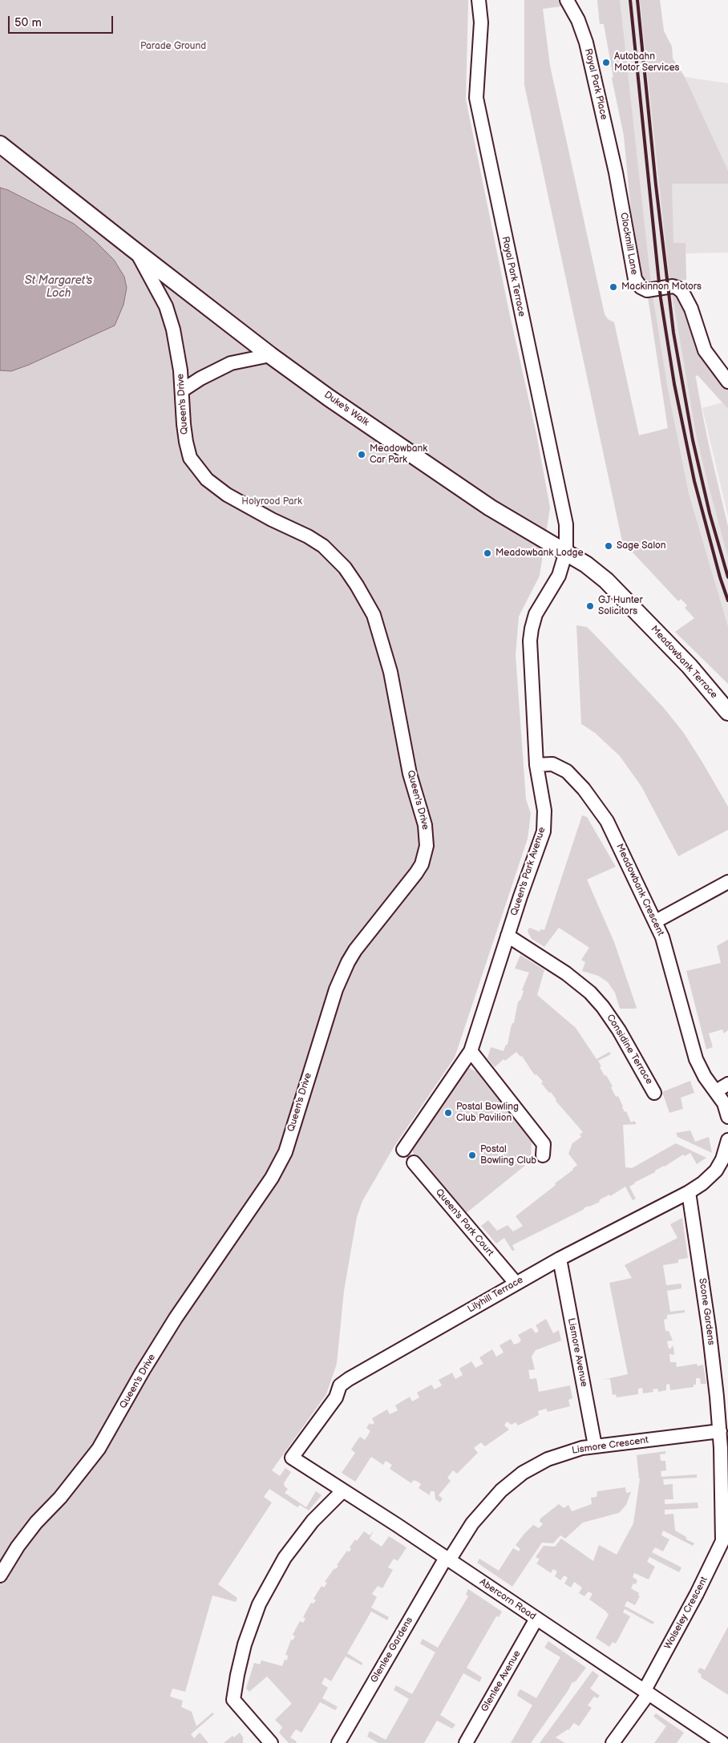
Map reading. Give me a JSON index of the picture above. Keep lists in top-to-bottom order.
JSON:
{
  "streets": {
    "street": [
      "Royal Park Place",
      "Clockmill Lane",
      "Royal Park Terrace",
      "Queen's Drive",
      "Duke's Walk",
      "Meadowbank Terrace",
      "Queen's Park Avenue",
      "Meadowbank Crescent",
      "Considine Terrace",
      "Queen's Park Court",
      "Lilyhill Terrace",
      "Scone Gardens",
      "Lismore Avenue",
      "Lismore Crescent",
      "Abercorn Road",
      "Wolseley Crescent",
      "Glenlee Gardens",
      "Glenlee Avenue"
    ]
  },
  "crossings": [
    ["Royal Park Place", "Clockmill Lane"],
    ["Royal Park Terrace", "Duke's Walk"],
    ["Royal Park Terrace", "Meadowbank Terrace"],
    ["Royal Park Terrace", "Queen's Park Avenue"],
    ["Queen's Drive", "Duke's Walk"],
    ["Duke's Walk", "Meadowbank Terrace"],
    ["Duke's Walk", "Queen's Park Avenue"],
    ["Meadowbank Terrace", "Queen's Park Avenue"],
    ["Queen's Park Avenue", "Meadowbank Crescent"],
    ["Queen's Park Avenue", "Considine Terrace"],
    ["Queen's Park Court", "Lilyhill Terrace"],
    ["Lilyhill Terrace", "Scone Gardens"],
    ["Lilyhill Terrace", "Lismore Avenue"],
    ["Lilyhill Terrace", "Abercorn Road"],
    ["Scone Gardens", "Lismore Crescent"],
    ["Scone Gardens", "Wolseley Crescent"],
    ["Lismore Avenue", "Lismore Crescent"],
    ["Lismore Crescent", "Abercorn Road"],
    ["Lismore Crescent", "Glenlee Gardens"],
    ["Abercorn Road", "Wolseley Crescent"],
    ["Abercorn Road", "Glenlee Gardens"],
    ["Abercorn Road", "Glenlee Avenue"]
  ],
  "water": ["St Margaret's Loch"],
  "parks": ["Parade Ground", "Holyrood Park"],
  "places": [
    "Autobahn Motor Services",
    "Mackinnon Motors",
    "Meadowbank Car Park",
    "Sage Salon",
    "Meadowbank Lodge",
    "GJ Hunter Solicitors",
    "Postal Bowling Club Pavilion",
    "Postal Bowling Club"
  ],
  "scale_bar": "50 m"
}
